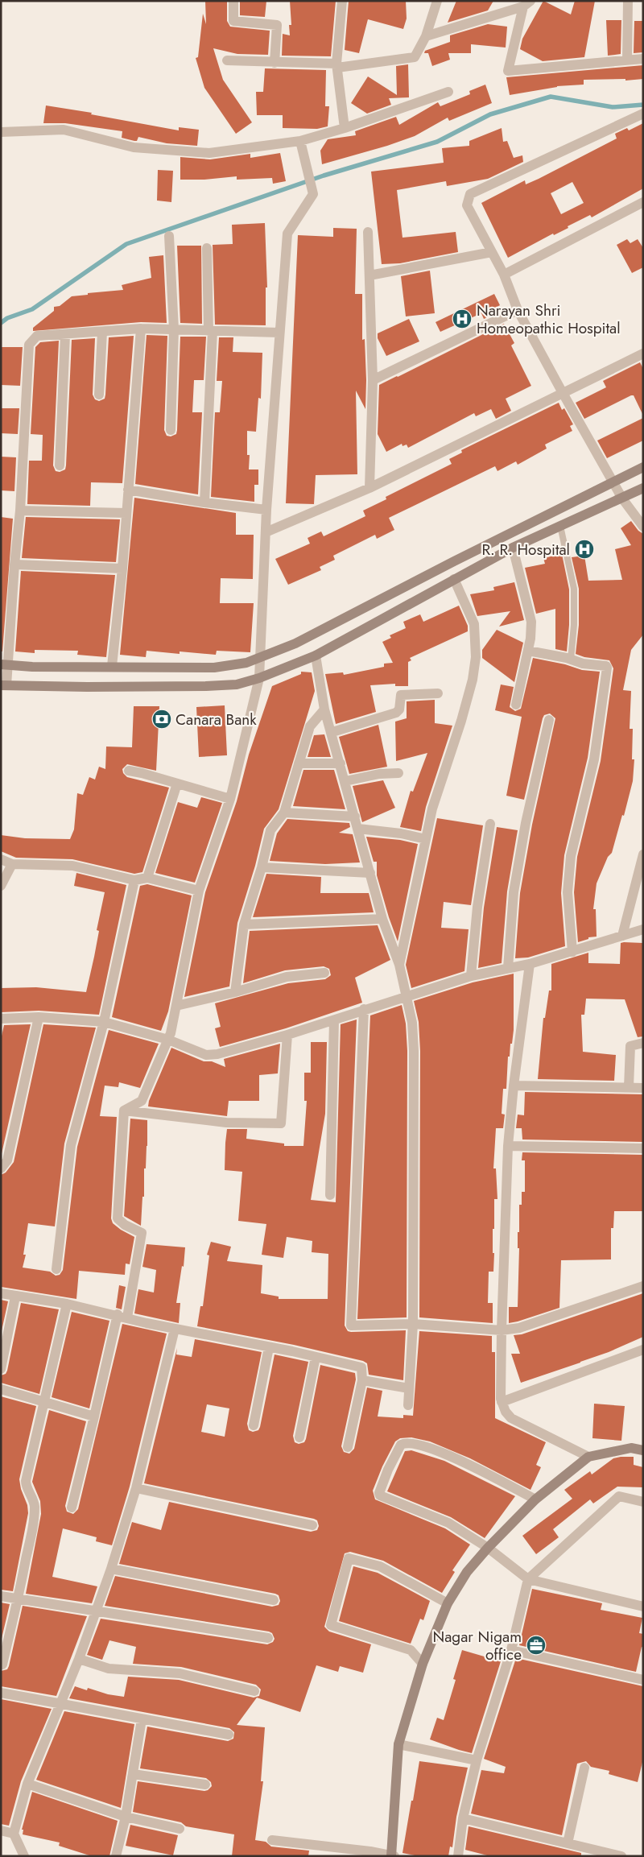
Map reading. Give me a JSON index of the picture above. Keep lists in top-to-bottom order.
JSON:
{
  "places": {
    "hospital": ["Narayan Shri Homeopathic Hospital", "R. R. Hospital"],
    "bank": ["Canara Bank"],
    "office": ["Nagar Nigam office"]
  }
}
